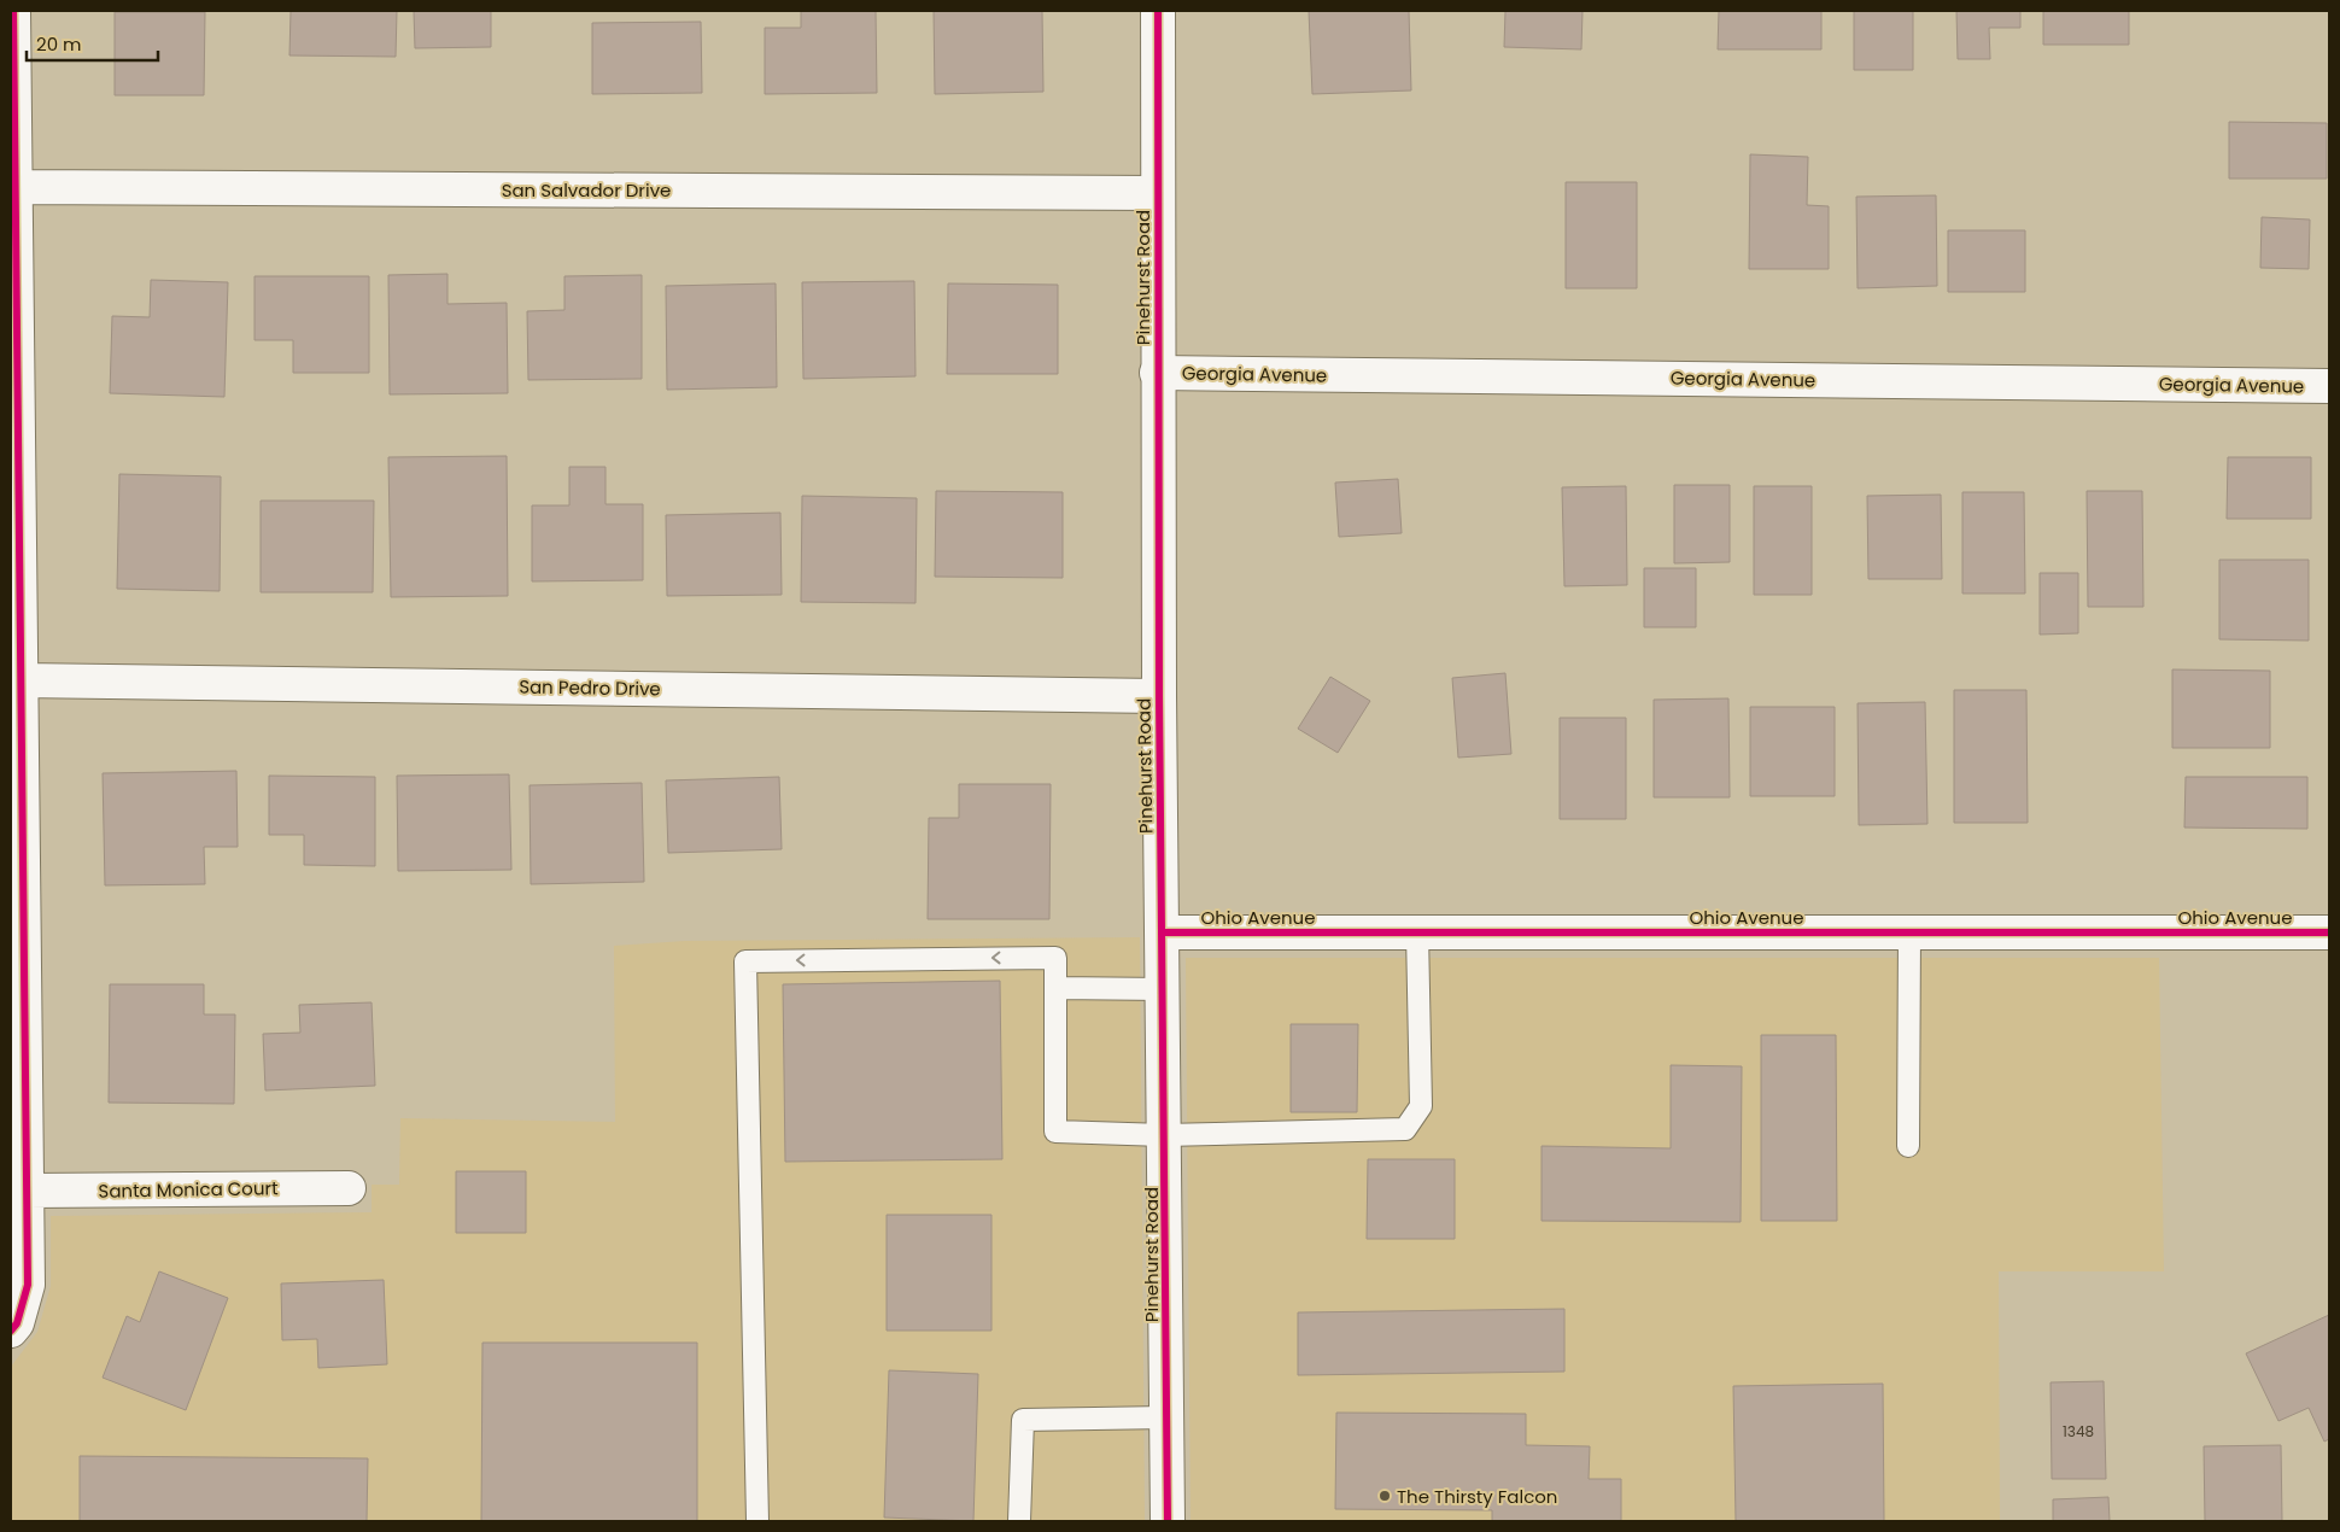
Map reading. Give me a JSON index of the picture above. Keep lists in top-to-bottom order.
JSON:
{
  "streets": {
    "street": [
      "San Salvador Drive",
      "Pinehurst Road",
      "Georgia Avenue",
      "San Pedro Drive",
      "Ohio Avenue",
      "Santa Monica Court"
    ]
  },
  "crossings": [
    ["San Salvador Drive", "Pinehurst Road"],
    ["Pinehurst Road", "Georgia Avenue"],
    ["Pinehurst Road", "San Pedro Drive"],
    ["Pinehurst Road", "Ohio Avenue"]
  ],
  "places": ["The Thirsty Falcon"],
  "house_numbers": ["1348"],
  "scale_bar": "20 m"
}
